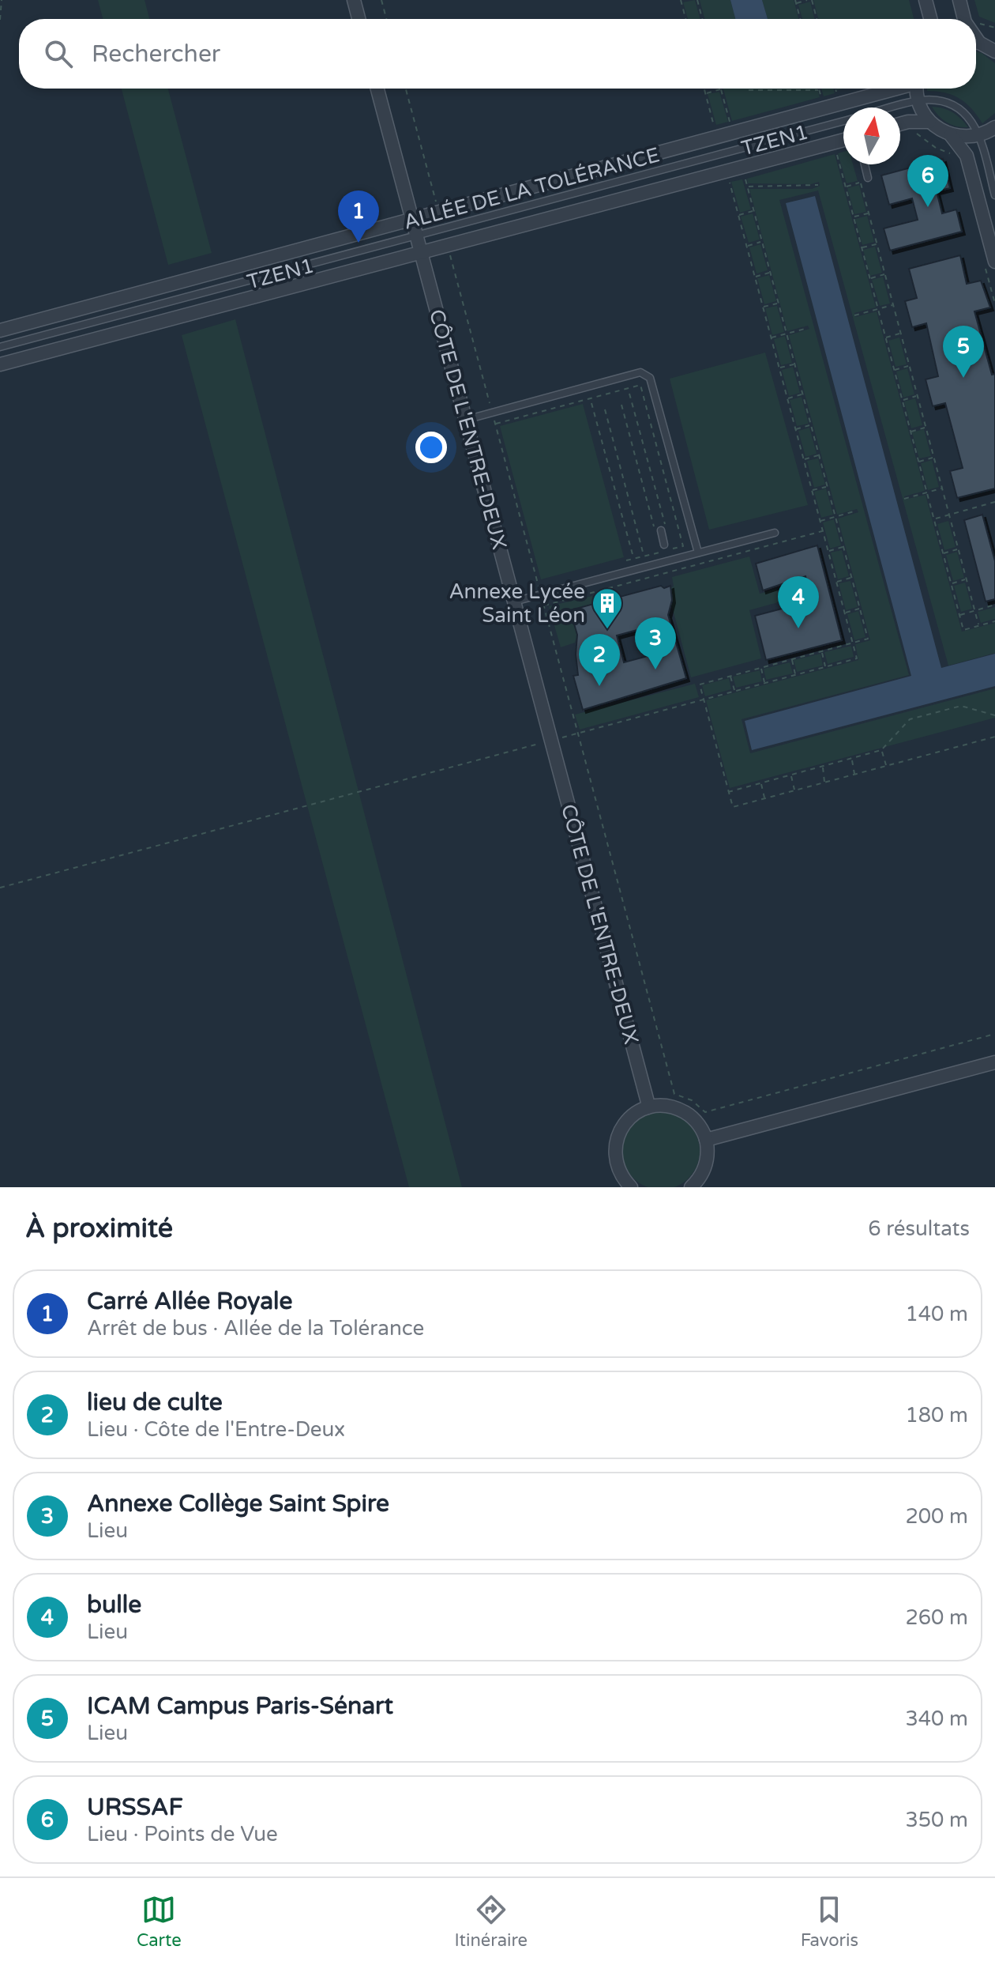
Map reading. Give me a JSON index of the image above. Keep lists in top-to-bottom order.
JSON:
{
  "streets": {
    "street": ["ALLÉE DE LA TOLÉRANCE", "CÔTE DE L'ENTRE-DEUX"],
    "lane": ["TZEN1"]
  },
  "crossings": [
    ["TZEN1", "CÔTE DE L'ENTRE-DEUX"],
    ["ALLÉE DE LA TOLÉRANCE", "CÔTE DE L'ENTRE-DEUX"]
  ],
  "places": {
    "building": ["Annexe Lycée Saint Léon"]
  },
  "north": "top",
  "page": {
    "search": "Rechercher",
    "pins": [
      "6",
      "1",
      "5",
      "4",
      "3",
      "2"
    ],
    "heading": ["À proximité", "6 résultats"],
    "list": [
      {
        "mark": "1",
        "name": "Carré Allée Royale",
        "note": "Arrêt de bus · Allée de la Tolérance",
        "value": "140 m"
      },
      {
        "mark": "2",
        "name": "lieu de culte",
        "note": "Lieu · Côte de l'Entre-Deux",
        "value": "180 m"
      },
      {
        "mark": "3",
        "name": "Annexe Collège Saint Spire",
        "note": "Lieu",
        "value": "200 m"
      },
      {
        "mark": "4",
        "name": "bulle",
        "note": "Lieu",
        "value": "260 m"
      },
      {
        "mark": "5",
        "name": "ICAM Campus Paris-Sénart",
        "note": "Lieu",
        "value": "340 m"
      },
      {
        "mark": "6",
        "name": "URSSAF",
        "note": "Lieu · Points de Vue",
        "value": "350 m"
      }
    ],
    "nav": ["Carte", "Itinéraire", "Favoris"]
  }
}
